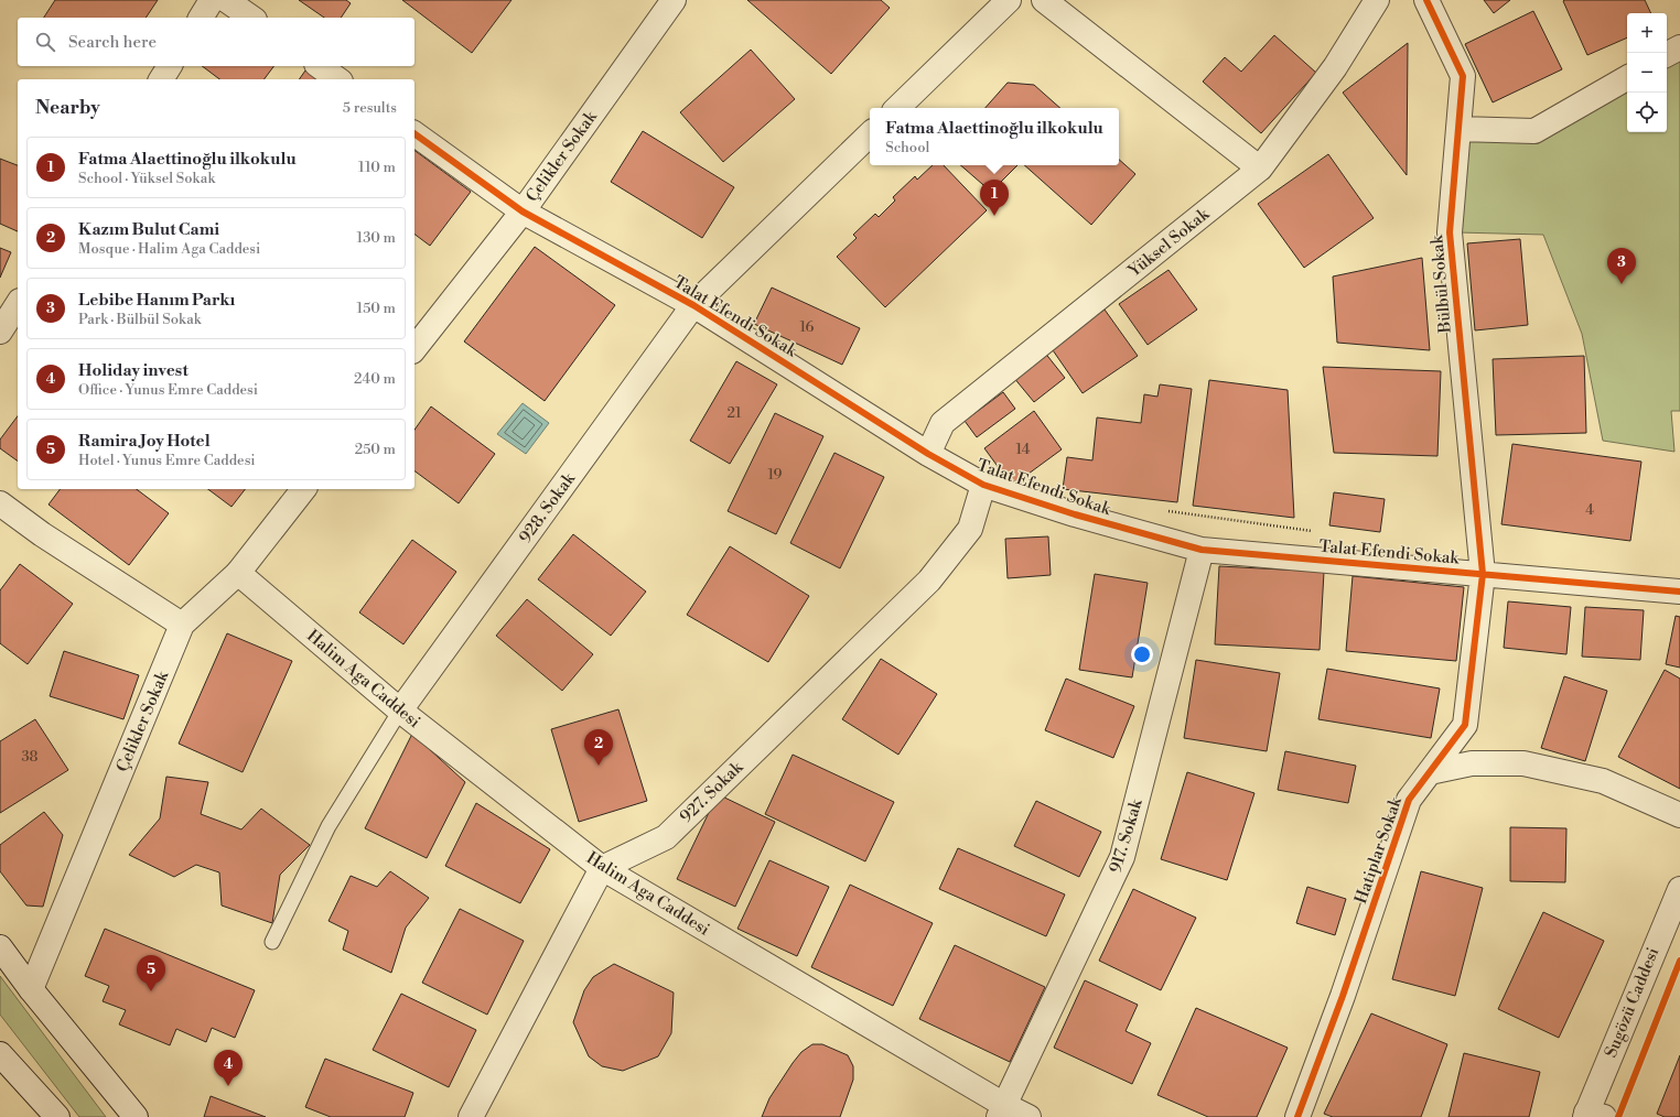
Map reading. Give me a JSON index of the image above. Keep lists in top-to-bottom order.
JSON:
{
  "streets": {
    "street": [
      "Çelikler Sokak",
      "Yüksel Sokak",
      "Bülbül Sokak",
      "Talat Efendi Sokak",
      "928. Sokak",
      "Halim Aga Caddesi",
      "927. Sokak",
      "917. Sokak",
      "Hatiplar Sokak",
      "Sugözü Caddesi"
    ]
  },
  "crossings": [
    ["Çelikler Sokak", "Talat Efendi Sokak"],
    ["Çelikler Sokak", "Halim Aga Caddesi"],
    ["Yüksel Sokak", "Talat Efendi Sokak"],
    ["Bülbül Sokak", "Talat Efendi Sokak"],
    ["Bülbül Sokak", "Hatiplar Sokak"],
    ["Talat Efendi Sokak", "928. Sokak"],
    ["Talat Efendi Sokak", "927. Sokak"],
    ["Talat Efendi Sokak", "917. Sokak"],
    ["Talat Efendi Sokak", "Hatiplar Sokak"],
    ["928. Sokak", "Halim Aga Caddesi"],
    ["Halim Aga Caddesi", "927. Sokak"],
    ["Halim Aga Caddesi", "917. Sokak"]
  ],
  "house_numbers": [
    "16",
    "21",
    "14",
    "19",
    "4",
    "38"
  ],
  "page": {
    "map_buttons": ["+", "−"],
    "search": "Search here",
    "heading": ["Nearby", "5 results"],
    "popup": ["Fatma Alaettinoğlu ilkokulu", "School"],
    "list": [
      {
        "mark": "1",
        "name": "Fatma Alaettinoğlu ilkokulu",
        "note": "School · Yüksel Sokak",
        "value": "110 m"
      },
      {
        "mark": "2",
        "name": "Kazım Bulut Cami",
        "note": "Mosque · Halim Aga Caddesi",
        "value": "130 m"
      },
      {
        "mark": "3",
        "name": "Lebibe Hanım Parkı",
        "note": "Park · Bülbül Sokak",
        "value": "150 m"
      },
      {
        "mark": "4",
        "name": "Holiday invest",
        "note": "Office · Yunus Emre Caddesi",
        "value": "240 m"
      },
      {
        "mark": "5",
        "name": "Ramira Joy Hotel",
        "note": "Hotel · Yunus Emre Caddesi",
        "value": "250 m"
      }
    ],
    "pins": [
      "1",
      "3",
      "2",
      "5",
      "4"
    ]
  }
}
